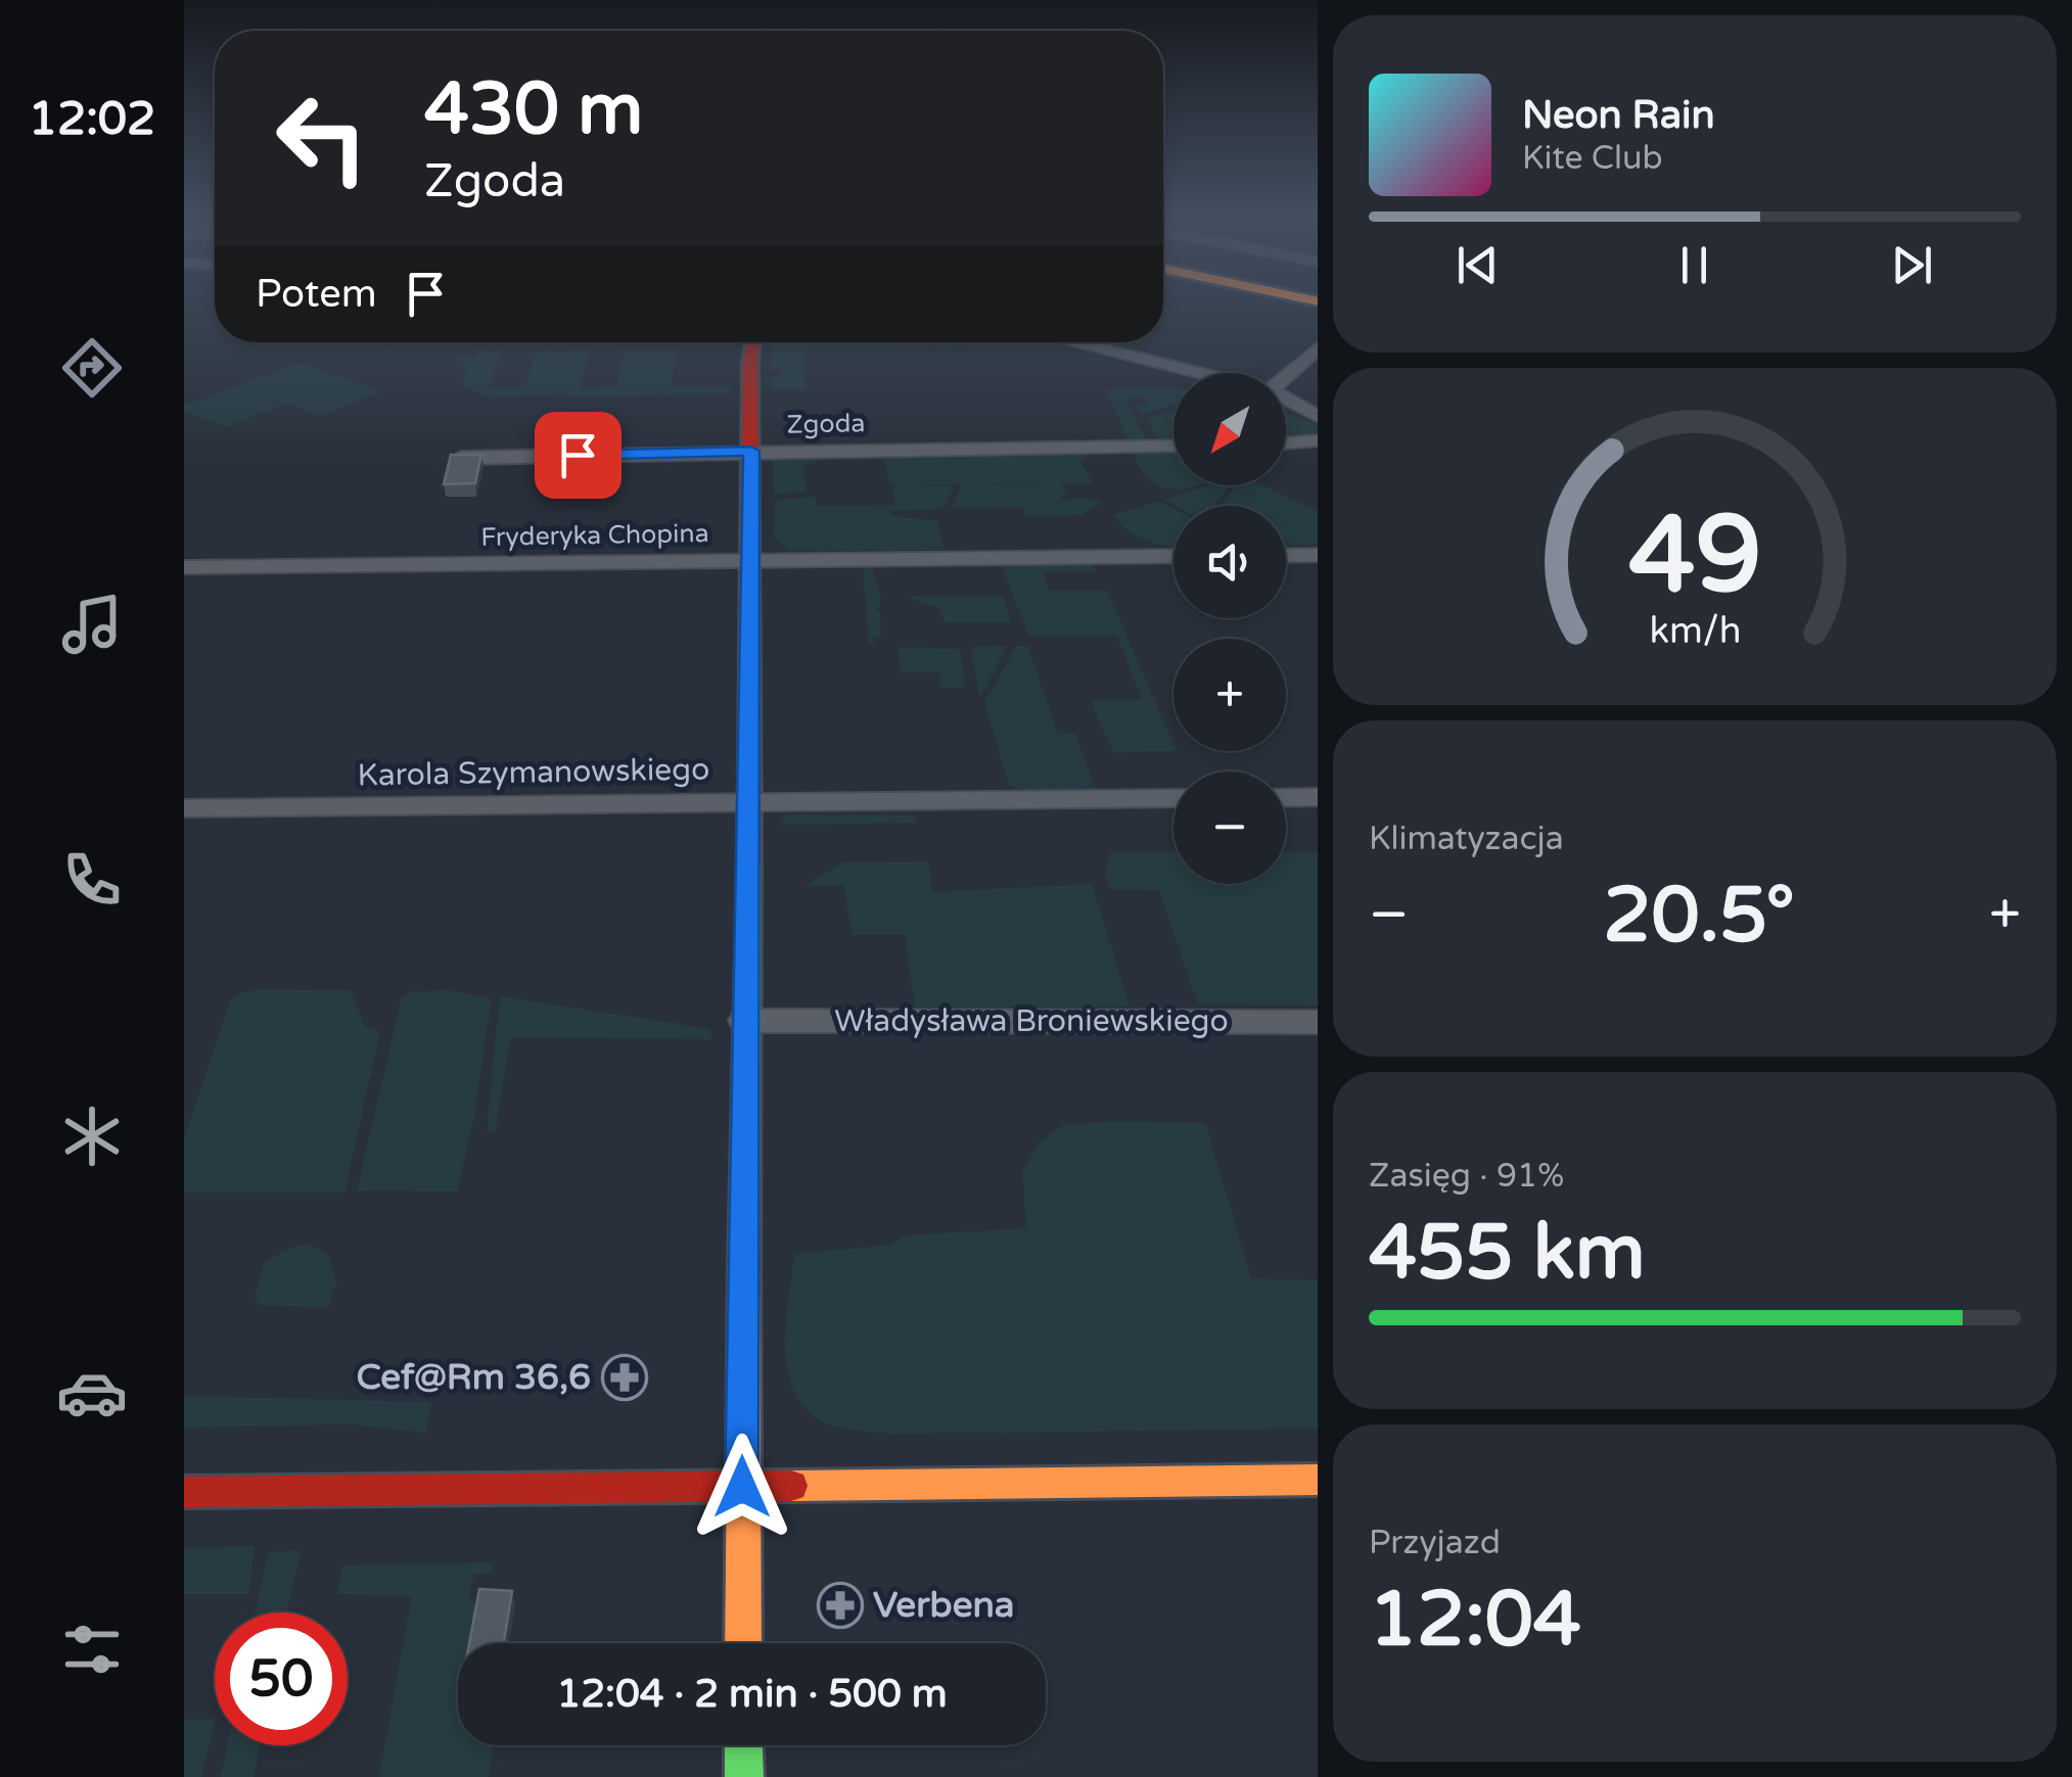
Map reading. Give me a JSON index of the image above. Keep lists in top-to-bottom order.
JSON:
{
  "streets": {
    "street": [
      "Zgoda",
      "Fryderyka Chopina",
      "Karola Szymanowskiego",
      "Władysława Broniewskiego"
    ]
  },
  "places": {
    "pharmacy": ["Cef@Rm 36,6", "Verbena"]
  },
  "north": "bottom left",
  "page": {
    "tabs": "12:02",
    "turn": ["430 m", "Zgoda"],
    "song": ["Neon Rain", "Kite Club"],
    "then": "Potem",
    "map_buttons": ["+", "−"],
    "tile": [
      "Klimatyzacja",
      ["Zasięg · 91%", "455 km"],
      ["Przyjazd", "12:04"]
    ],
    "heat": ["−", "20.5°", "+"],
    "limit": "50",
    "trip": "12:04 · 2 min · 500 m",
    "gauge": ["49", "km/h"]
  }
}
